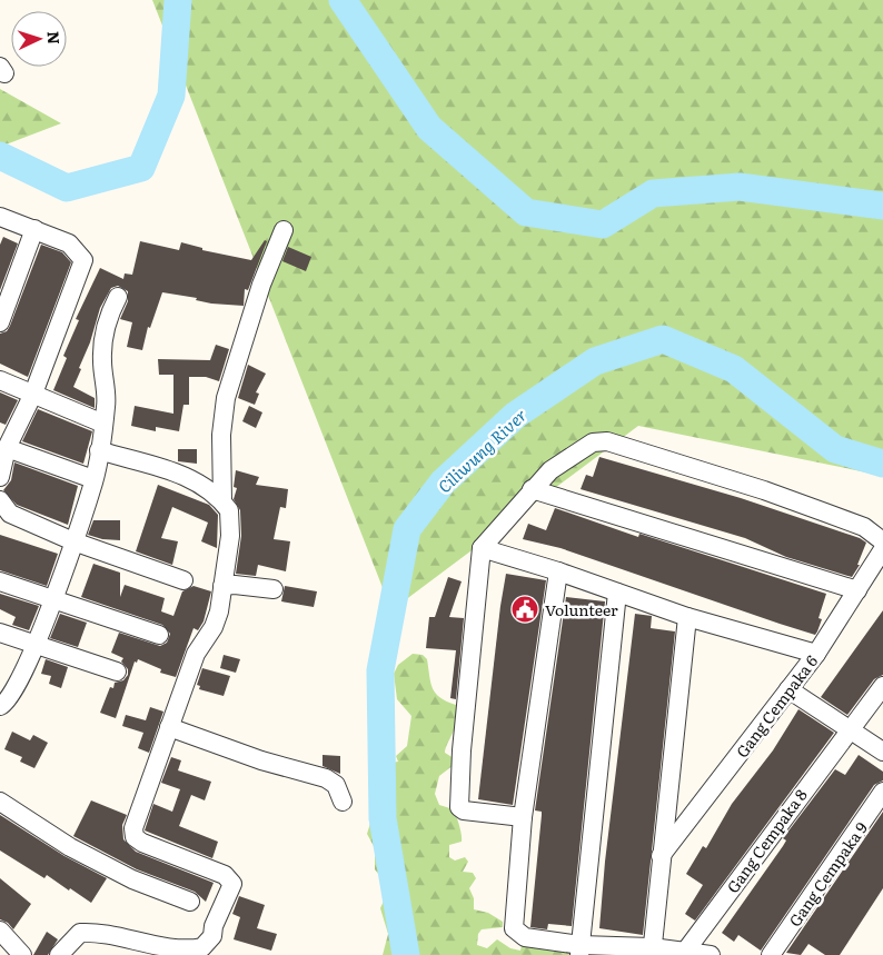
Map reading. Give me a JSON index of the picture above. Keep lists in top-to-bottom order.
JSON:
{
  "streets": {
    "street": ["Gang Cempaka 6", "Gang Cempaka 8", "Gang Cempaka 9"]
  },
  "water": ["Ciliwung River"],
  "places": {
    "public building": ["Volunteer"]
  },
  "north": "right"
}
